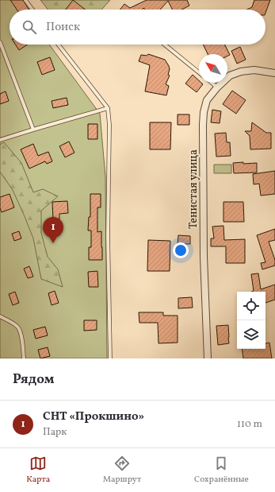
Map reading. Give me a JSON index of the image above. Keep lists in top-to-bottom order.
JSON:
{
  "streets": {
    "street": ["Тенистая улица"]
  },
  "north": "top left",
  "page": {
    "search": "Поиск",
    "pins": "1",
    "heading": "Рядом",
    "list": [
      {
        "mark": "1",
        "name": "СНТ «Прокшино»",
        "note": "Парк",
        "value": "110 m"
      }
    ],
    "nav": ["Карта", "Маршрут", "Сохранённые"]
  }
}
